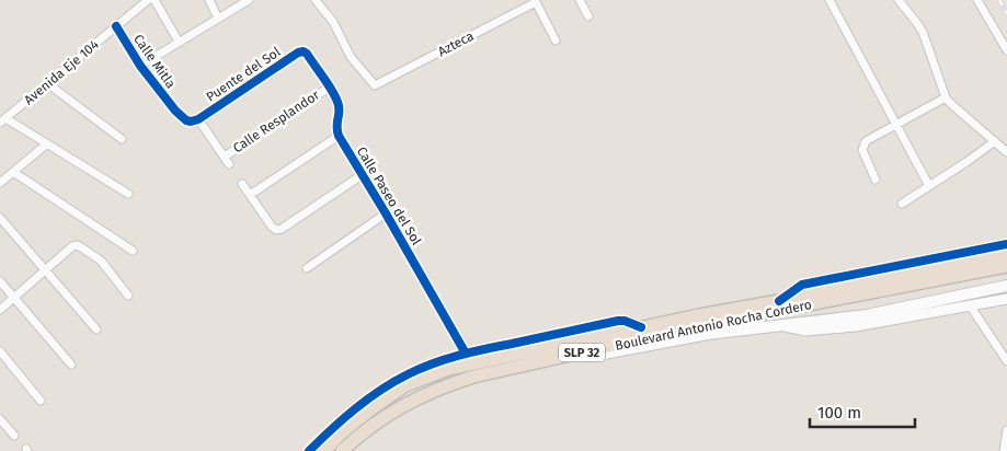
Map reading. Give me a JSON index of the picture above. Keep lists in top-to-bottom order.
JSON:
{
  "streets": {
    "highway": ["Boulevard Antonio Rocha Cordero", "SLP 32"],
    "street": [
      "Azteca",
      "Calle Mitla",
      "Avenida Eje 104",
      "Puente del Sol",
      "Calle Resplandor",
      "Calle Paseo del Sol"
    ]
  },
  "crossings": [
    ["Calle Mitla", "Avenida Eje 104"],
    ["Calle Mitla", "Puente del Sol"],
    ["Calle Mitla", "Calle Resplandor"],
    ["Puente del Sol", "Calle Resplandor"]
  ],
  "scale_bar": "100 m"
}
